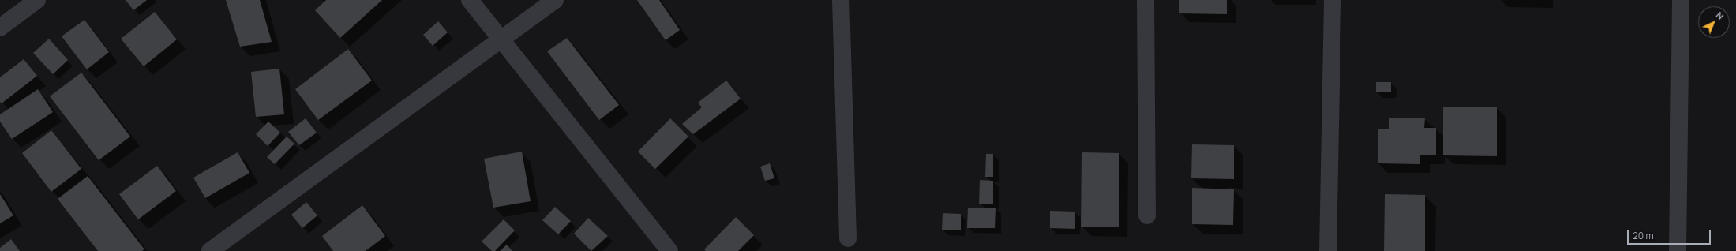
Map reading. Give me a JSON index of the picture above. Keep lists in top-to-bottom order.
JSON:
{
  "scale_bar": "20 m",
  "north": "top right"
}
